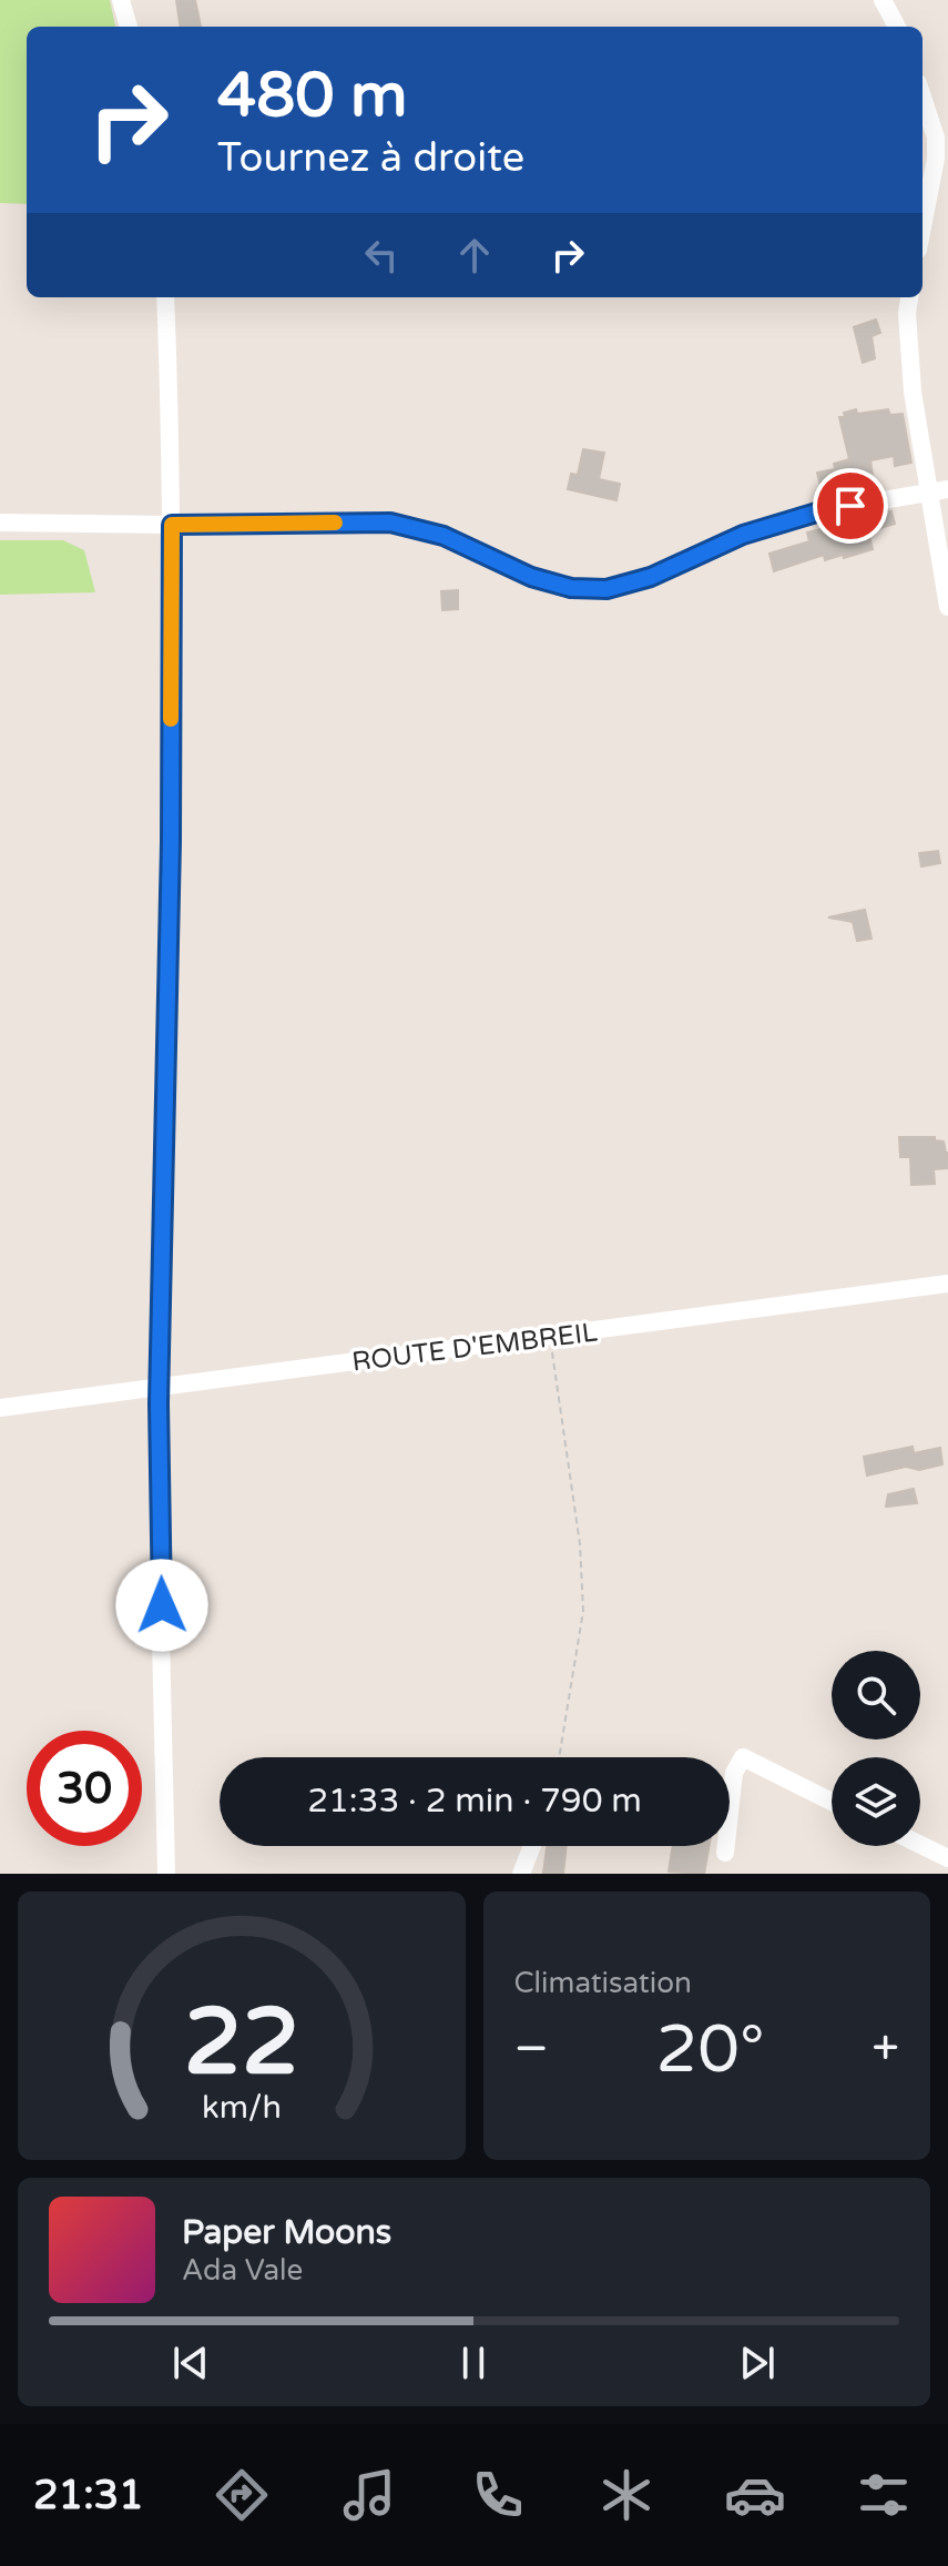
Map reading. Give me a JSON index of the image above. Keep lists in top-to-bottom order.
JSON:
{
  "streets": {
    "street": ["ROUTE D'EMBREIL"]
  },
  "page": {
    "turn": ["480 m", "Tournez à droite"],
    "limit": "30",
    "trip": "21:33 · 2 min · 790 m",
    "tile": "Climatisation",
    "heat": ["−", "20°", "+"],
    "song": ["Paper Moons", "Ada Vale"],
    "tabs": "21:31",
    "gauge": ["22", "km/h"]
  }
}
